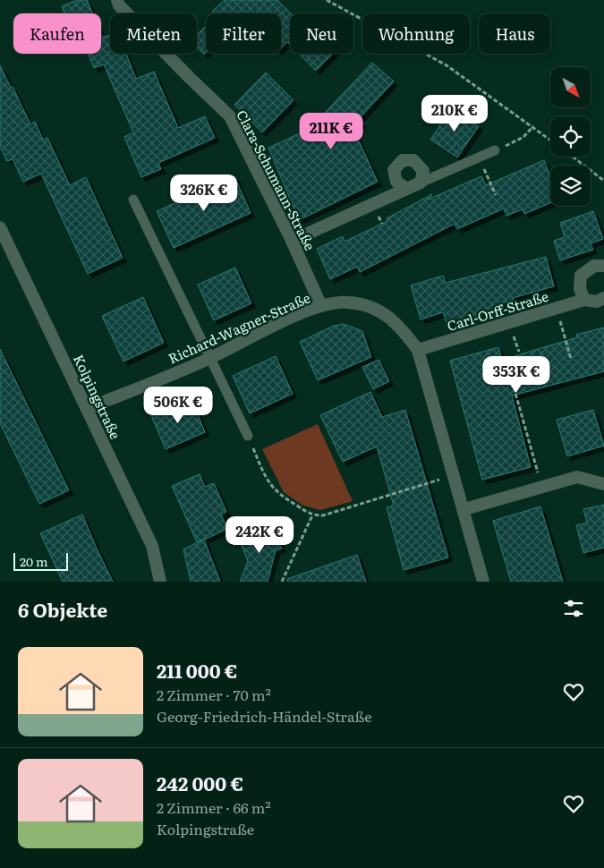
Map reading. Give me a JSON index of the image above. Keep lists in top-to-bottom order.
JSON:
{
  "streets": {
    "street": [
      "Clara-Schumann-Straße",
      "Carl-Orff-Straße",
      "Richard-Wagner-Straße",
      "Kolpingstraße"
    ]
  },
  "crossings": [
    ["Clara-Schumann-Straße", "Richard-Wagner-Straße"],
    ["Carl-Orff-Straße", "Richard-Wagner-Straße"],
    ["Richard-Wagner-Straße", "Kolpingstraße"]
  ],
  "scale_bar": "20 m",
  "north": "bottom right",
  "page": {
    "chip": [
      "Kaufen",
      "Mieten",
      "Filter",
      "Neu",
      "Wohnung",
      "Haus"
    ],
    "price": [
      "210K €",
      "211K €",
      "326K €",
      "353K €",
      "506K €",
      "242K €"
    ],
    "scale": "20 m",
    "heading": "6 Objekte",
    "list": [
      {
        "name": "211 000 €",
        "note": "2 Zimmer · 70 m² · Georg-Friedrich-Händel-Straße"
      },
      {
        "name": "242 000 €",
        "note": "2 Zimmer · 66 m² · Kolpingstraße"
      }
    ]
  }
}
